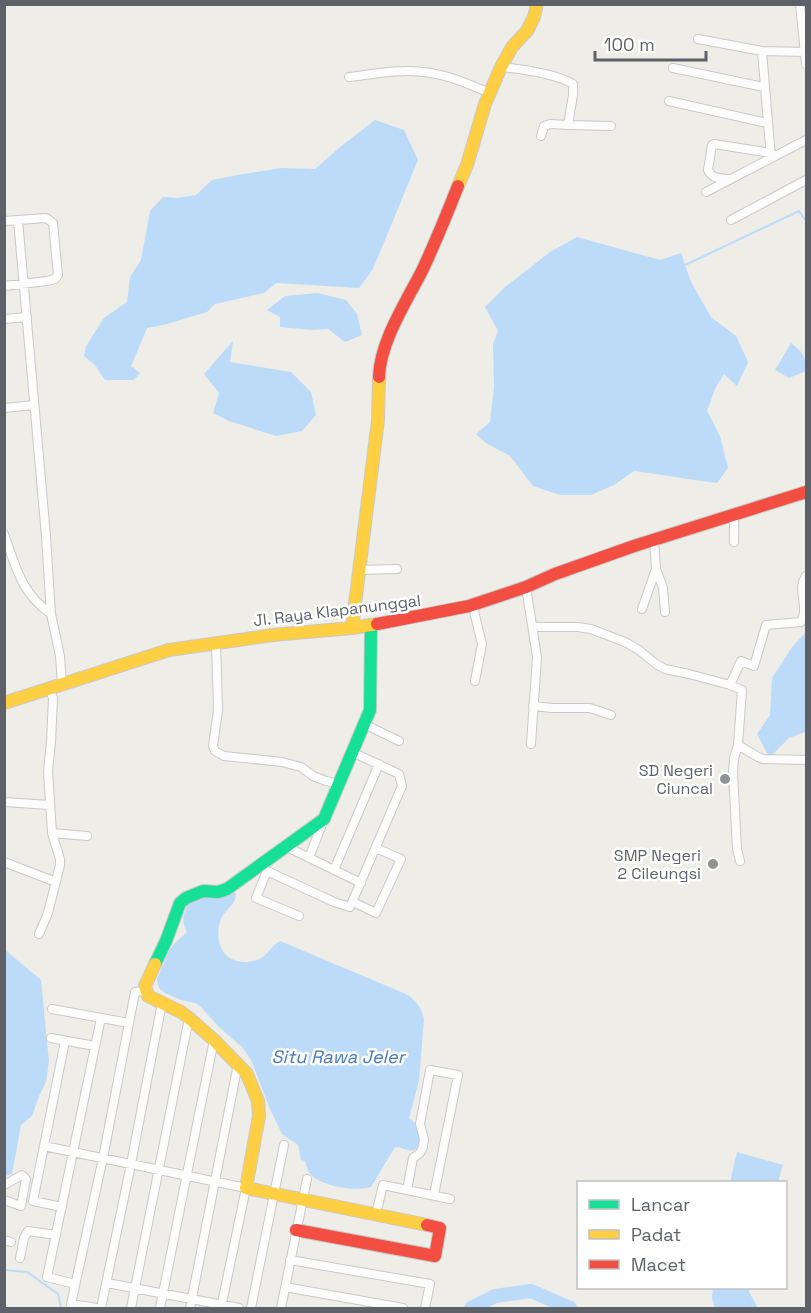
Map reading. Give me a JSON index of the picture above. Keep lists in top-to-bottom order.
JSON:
{
  "streets": {
    "street": ["Jl. Raya Klapanunggal"]
  },
  "water": ["Situ Rawa Jeler"],
  "places": ["SD Negeri Ciuncal", "SMP Negeri 2 Cileungsi"],
  "legend": ["Lancar", "Padat", "Macet"],
  "scale_bar": "100 m"
}
